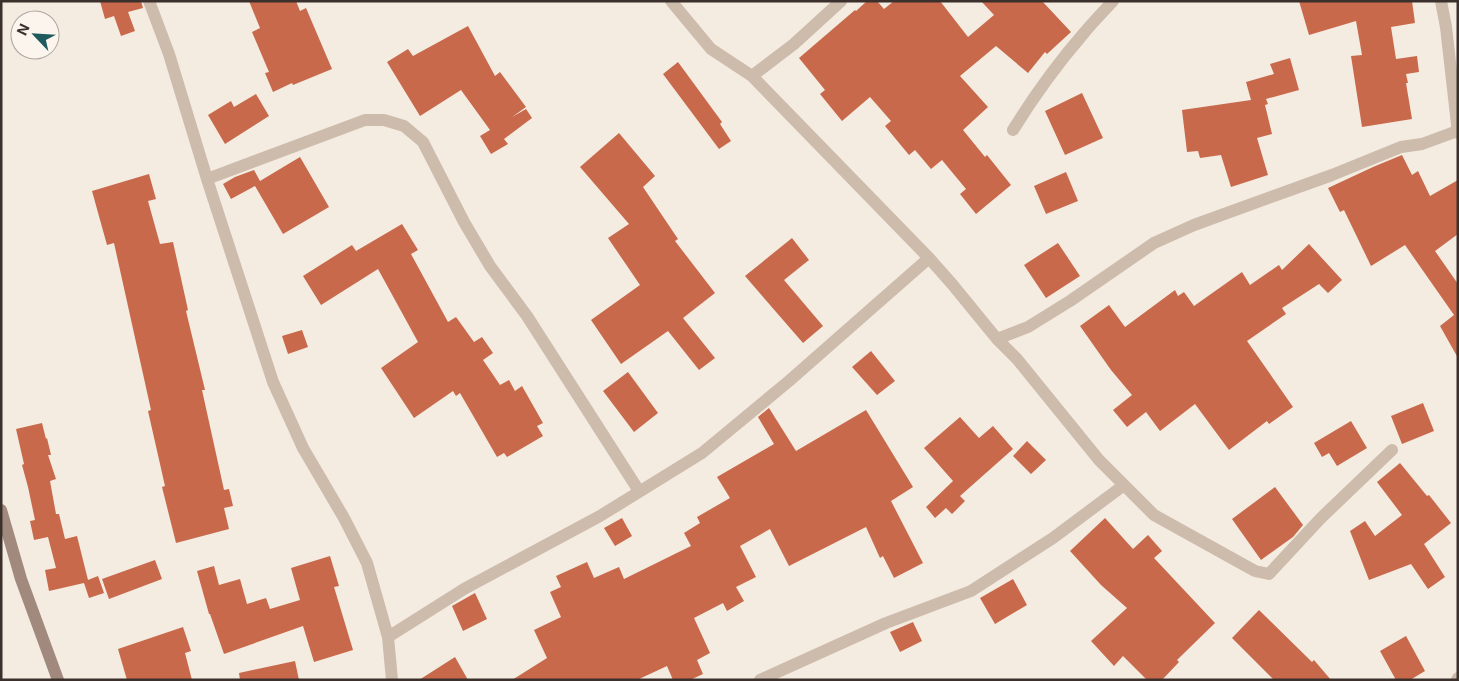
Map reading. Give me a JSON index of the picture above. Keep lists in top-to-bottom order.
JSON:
{
  "north": "top left"
}
